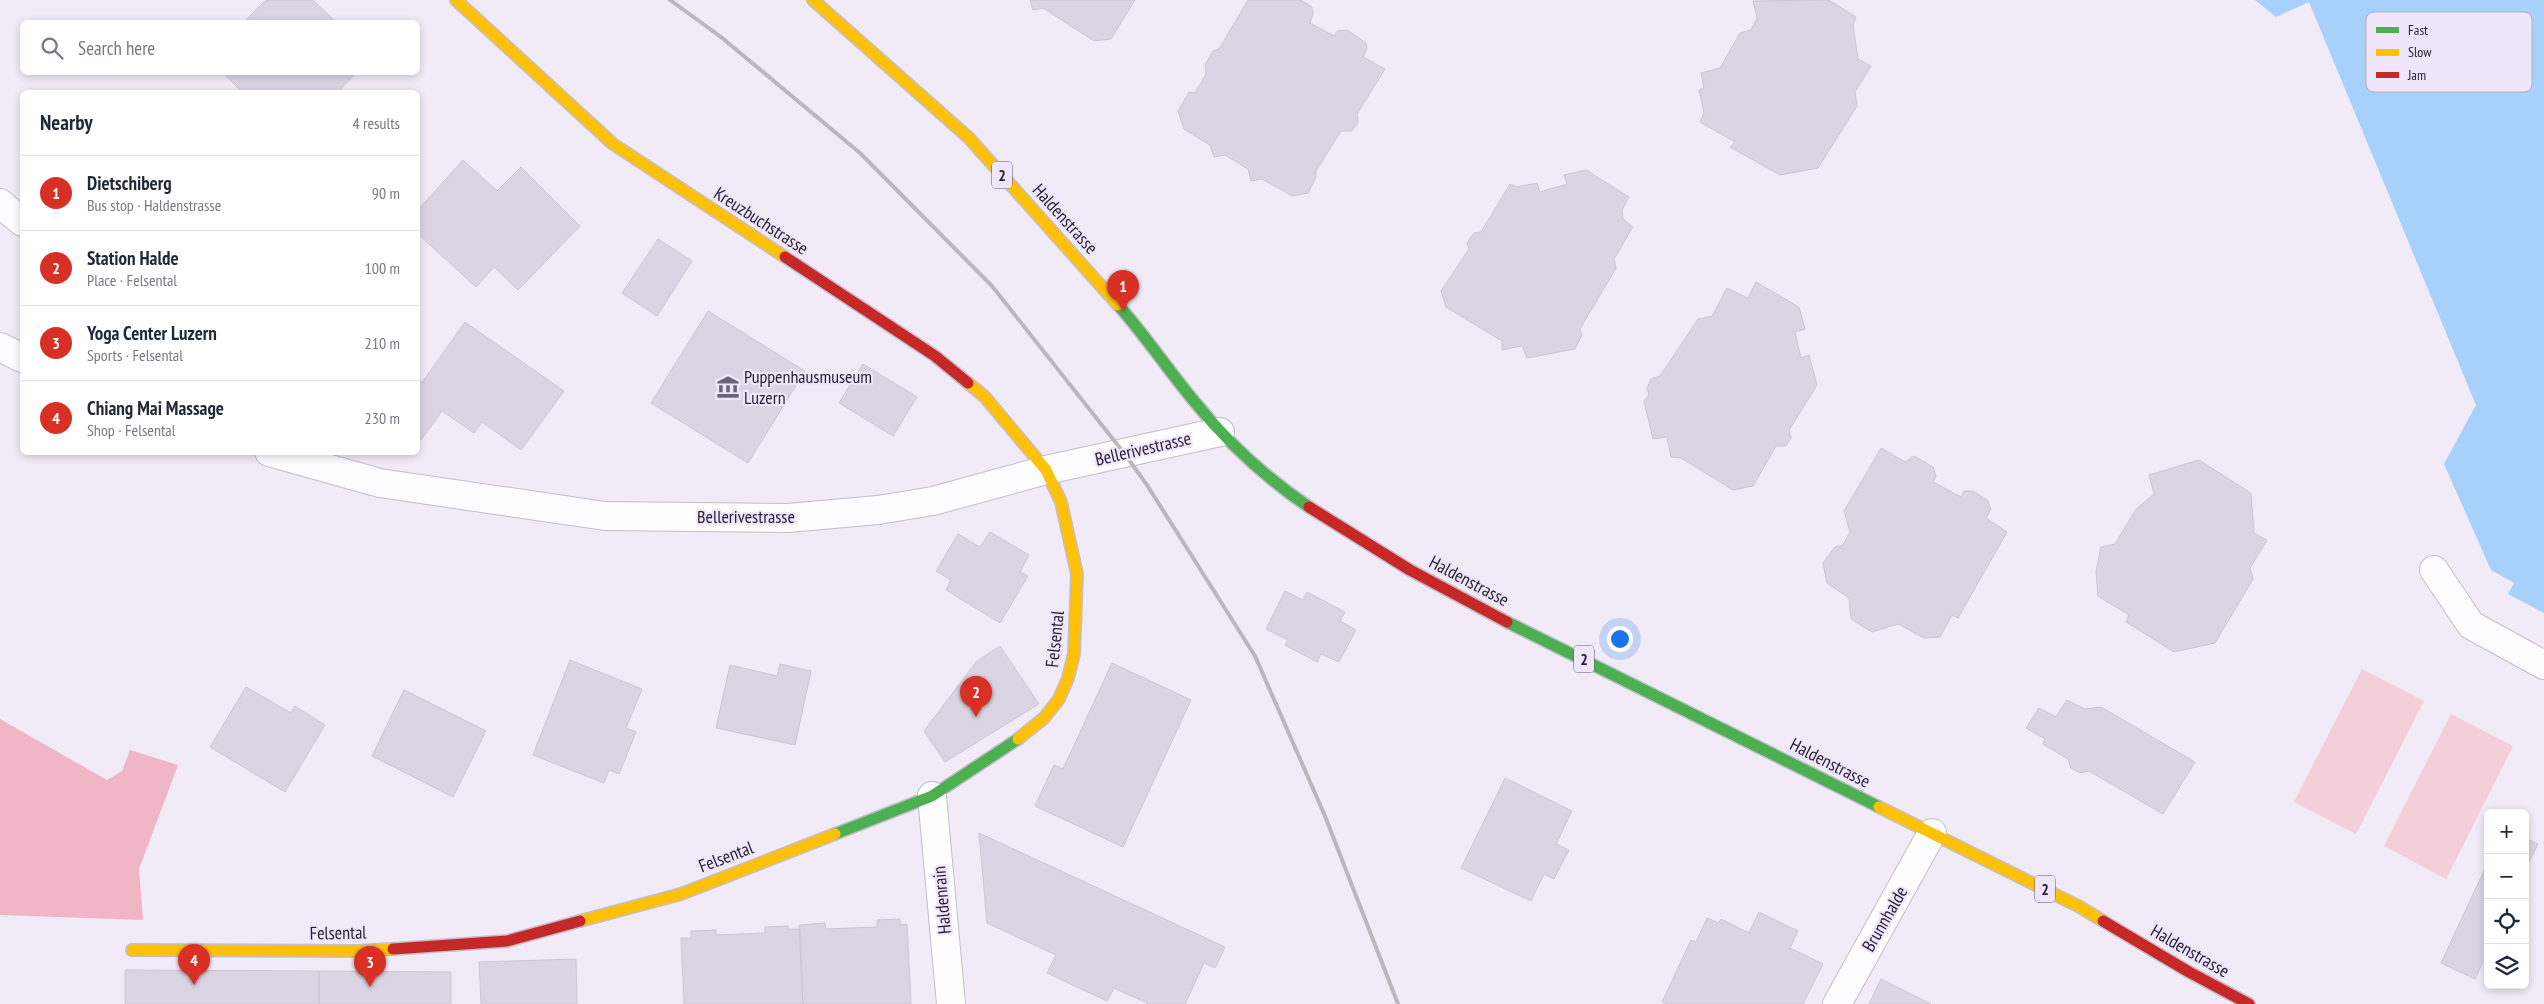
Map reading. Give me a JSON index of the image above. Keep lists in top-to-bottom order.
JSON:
{
  "streets": {
    "street": [
      "2",
      "Haldenstrasse",
      "Kreuzbuchstrasse",
      "Bellerivestrasse",
      "Felsental",
      "Haldenrain",
      "Brunnhalde"
    ]
  },
  "crossings": [
    ["Haldenstrasse", "Bellerivestrasse"],
    ["Haldenstrasse", "Brunnhalde"],
    ["Kreuzbuchstrasse", "Bellerivestrasse"],
    ["Kreuzbuchstrasse", "Felsental"],
    ["Bellerivestrasse", "Felsental"],
    ["Felsental", "Haldenrain"]
  ],
  "places": {
    "museum": ["Puppenhausmuseum Luzern"]
  },
  "legend": ["Fast", "Slow", "Jam"],
  "page": {
    "search": "Search here",
    "heading": ["Nearby", "4 results"],
    "list": [
      {
        "mark": "1",
        "name": "Dietschiberg",
        "note": "Bus stop · Haldenstrasse",
        "value": "90 m"
      },
      {
        "mark": "2",
        "name": "Station Halde",
        "note": "Place · Felsental",
        "value": "100 m"
      },
      {
        "mark": "3",
        "name": "Yoga Center Luzern",
        "note": "Sports · Felsental",
        "value": "210 m"
      },
      {
        "mark": "4",
        "name": "Chiang Mai Massage",
        "note": "Shop · Felsental",
        "value": "230 m"
      }
    ],
    "pins": [
      "1",
      "2",
      "4",
      "3"
    ],
    "map_buttons": ["+", "−"]
  }
}
